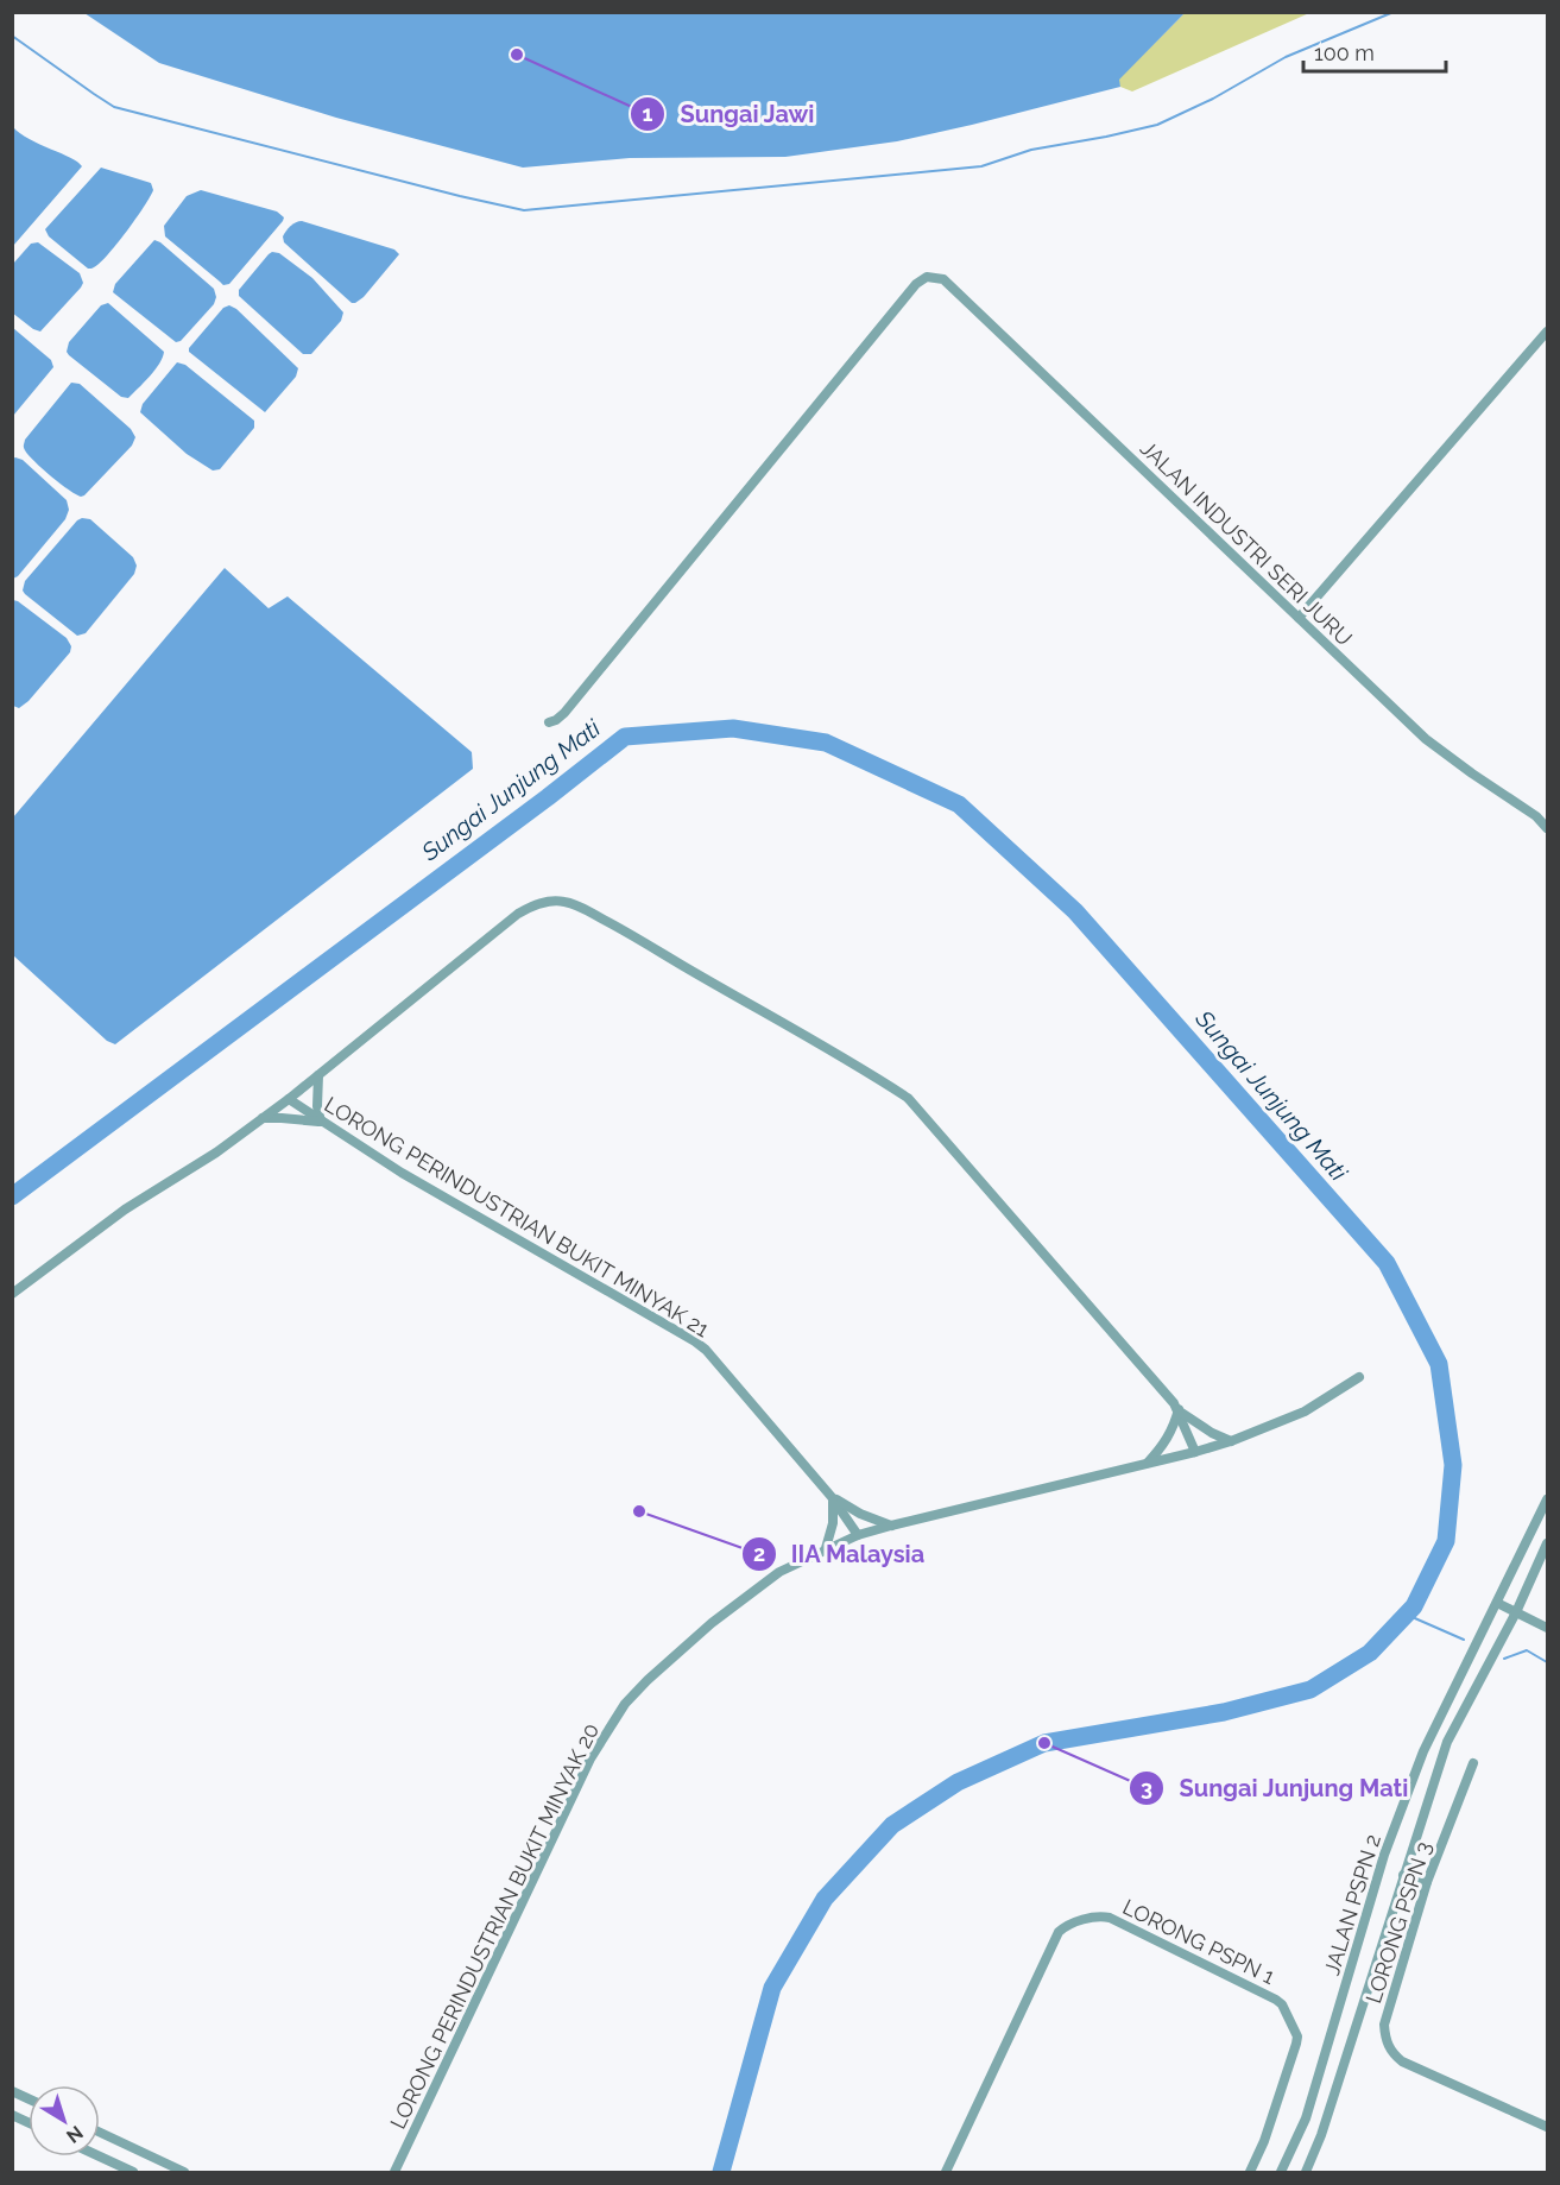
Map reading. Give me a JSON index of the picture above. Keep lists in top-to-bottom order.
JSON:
{
  "streets": {
    "street": [
      "JALAN INDUSTRI SERI JURU",
      "LORONG PERINDUSTRIAN BUKIT MINYAK 21",
      "JALAN PSPN 2",
      "LORONG PSPN 3",
      "LORONG PERINDUSTRIAN BUKIT MINYAK 20",
      "LORONG PSPN 1"
    ]
  },
  "crossings": [
    ["LORONG PERINDUSTRIAN BUKIT MINYAK 21", "LORONG PERINDUSTRIAN BUKIT MINYAK 20"]
  ],
  "water": ["Sungai Junjung Mati"],
  "places": ["Sungai Jawi", "IIA Malaysia", "Sungai Junjung Mati"],
  "scale_bar": "100 m",
  "north": "bottom right"
}
